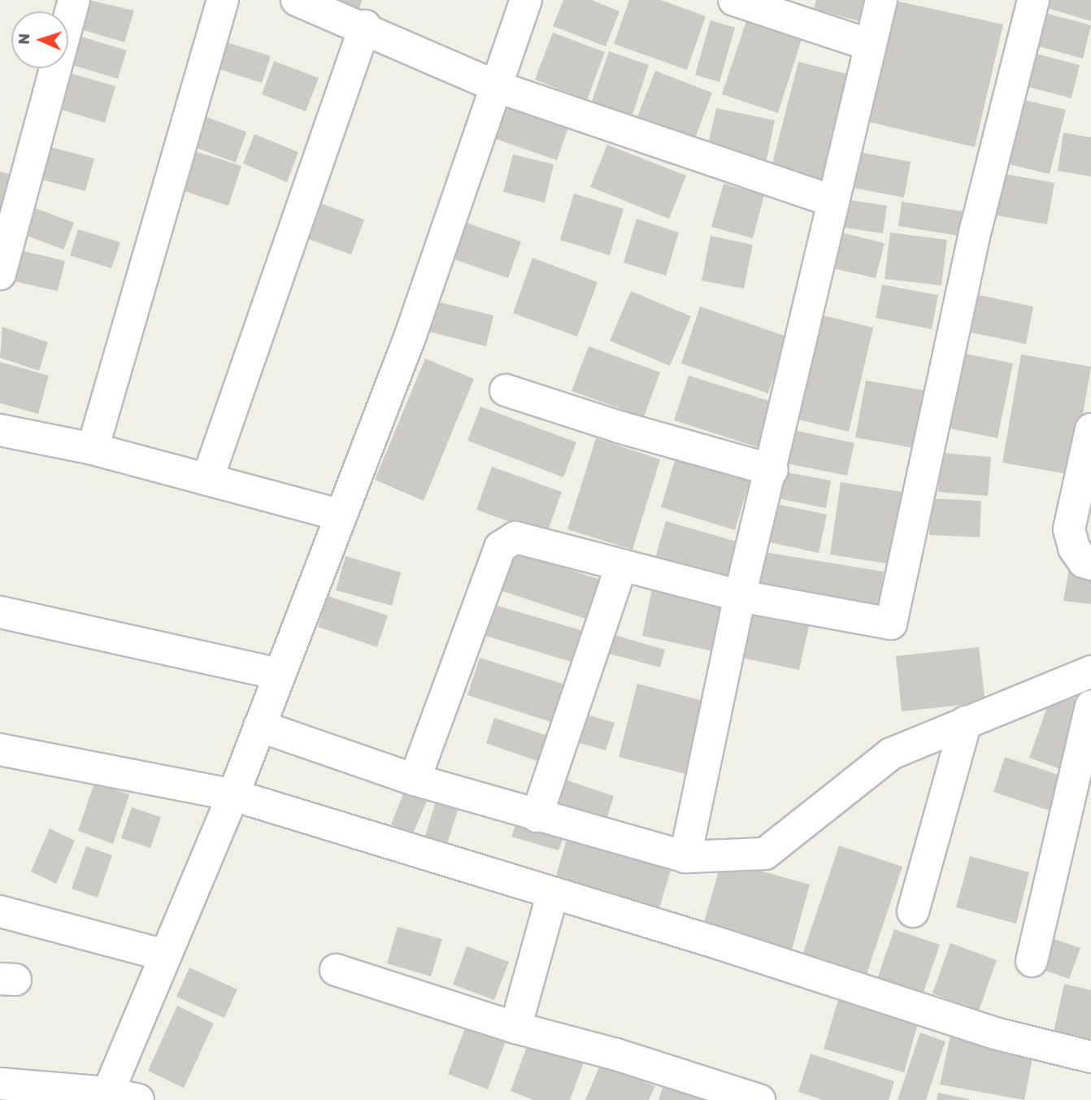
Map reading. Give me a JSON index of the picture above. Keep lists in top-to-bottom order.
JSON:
{
  "north": "left"
}
